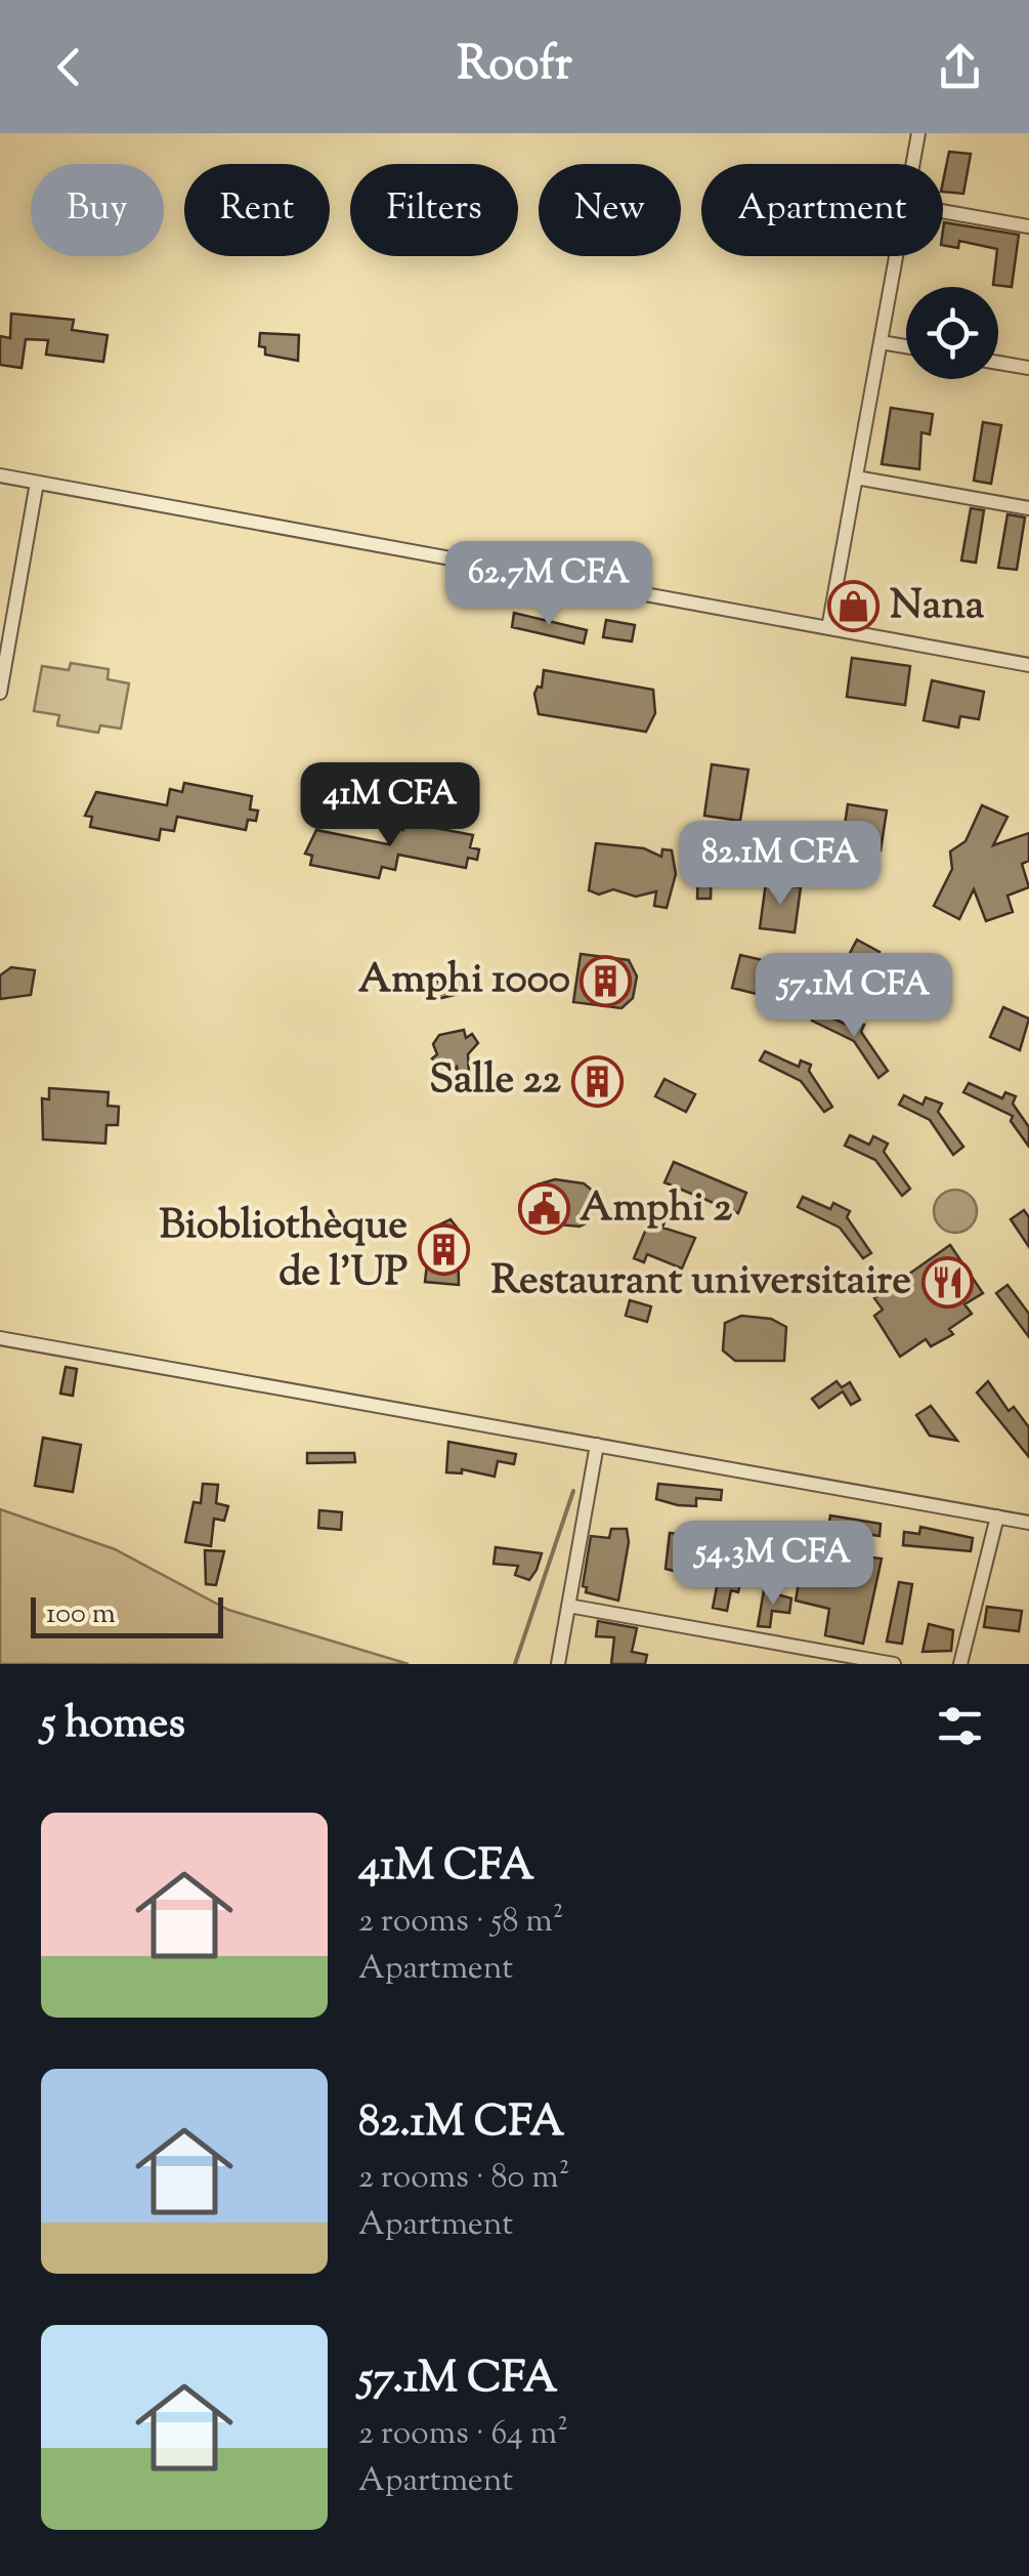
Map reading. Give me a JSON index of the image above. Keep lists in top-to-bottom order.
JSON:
{
  "places": {
    "shop": ["Nana"],
    "building": ["Amphi 1000", "Salle 22", "Biobliothèque de l'UP"],
    "public building": ["Amphi 2"],
    "restaurant": ["Restaurant universitaire"]
  },
  "scale_bar": "100 m",
  "page": {
    "header": "Roofr",
    "chip": [
      "Buy",
      "Rent",
      "Filters",
      "New",
      "Apartment"
    ],
    "price": [
      "62.7M CFA",
      "41M CFA",
      "82.1M CFA",
      "57.1M CFA",
      "54.3M CFA"
    ],
    "scale": "100 m",
    "heading": "5 homes",
    "list": [
      {
        "name": "41M CFA",
        "note": "2 rooms · 58 m² · Apartment"
      },
      {
        "name": "82.1M CFA",
        "note": "2 rooms · 80 m² · Apartment"
      },
      {
        "name": "57.1M CFA",
        "note": "2 rooms · 64 m² · Apartment"
      }
    ]
  }
}
